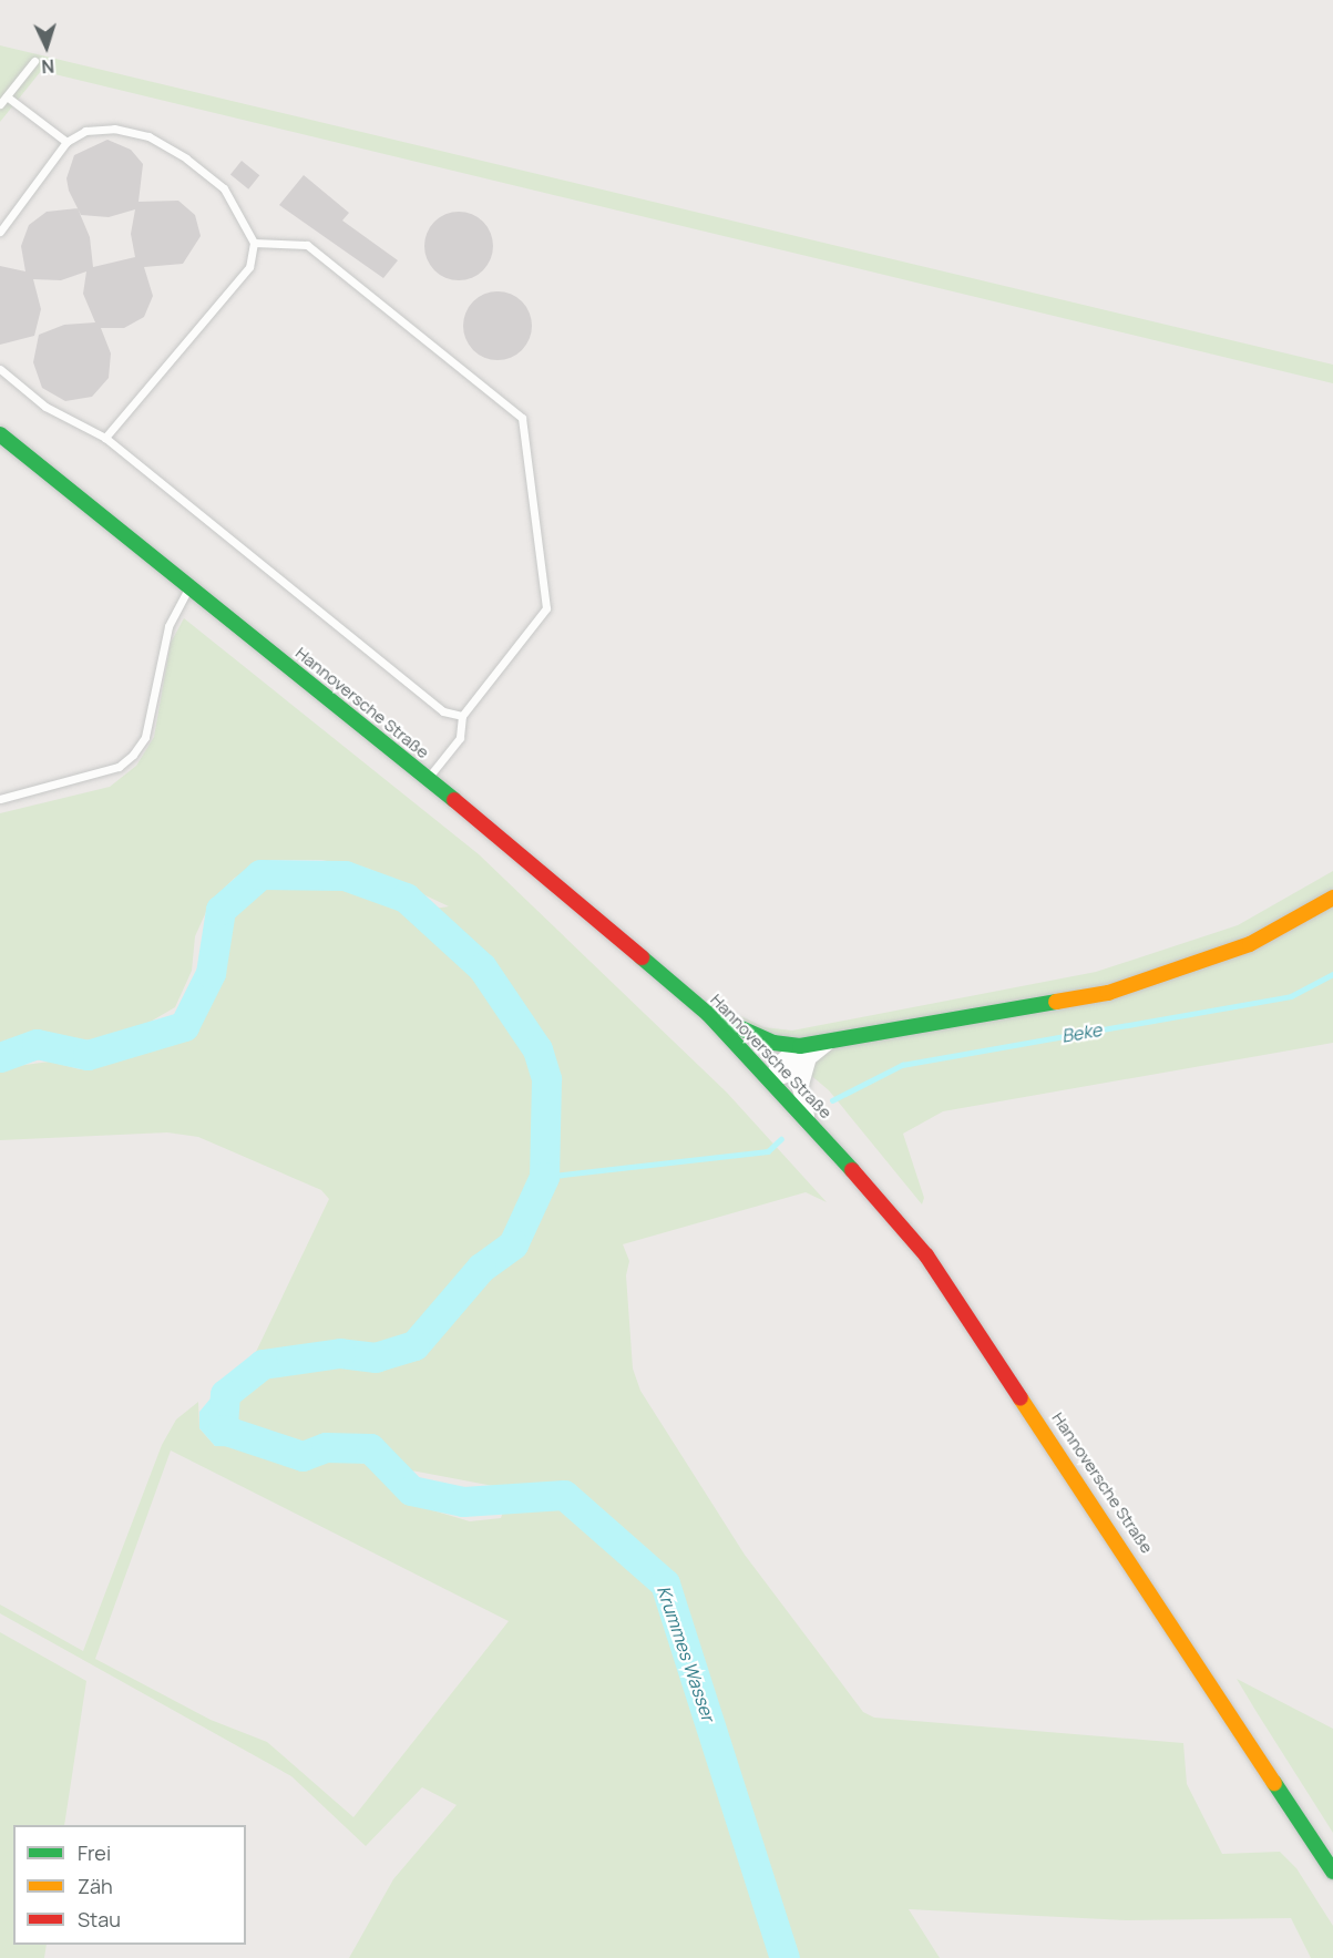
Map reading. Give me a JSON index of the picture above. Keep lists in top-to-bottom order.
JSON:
{
  "streets": {
    "main road": ["Hannoversche Straße"]
  },
  "water": ["Beke", "Krummes Wasser"],
  "legend": ["Frei", "Zäh", "Stau"],
  "north": "bottom"
}
